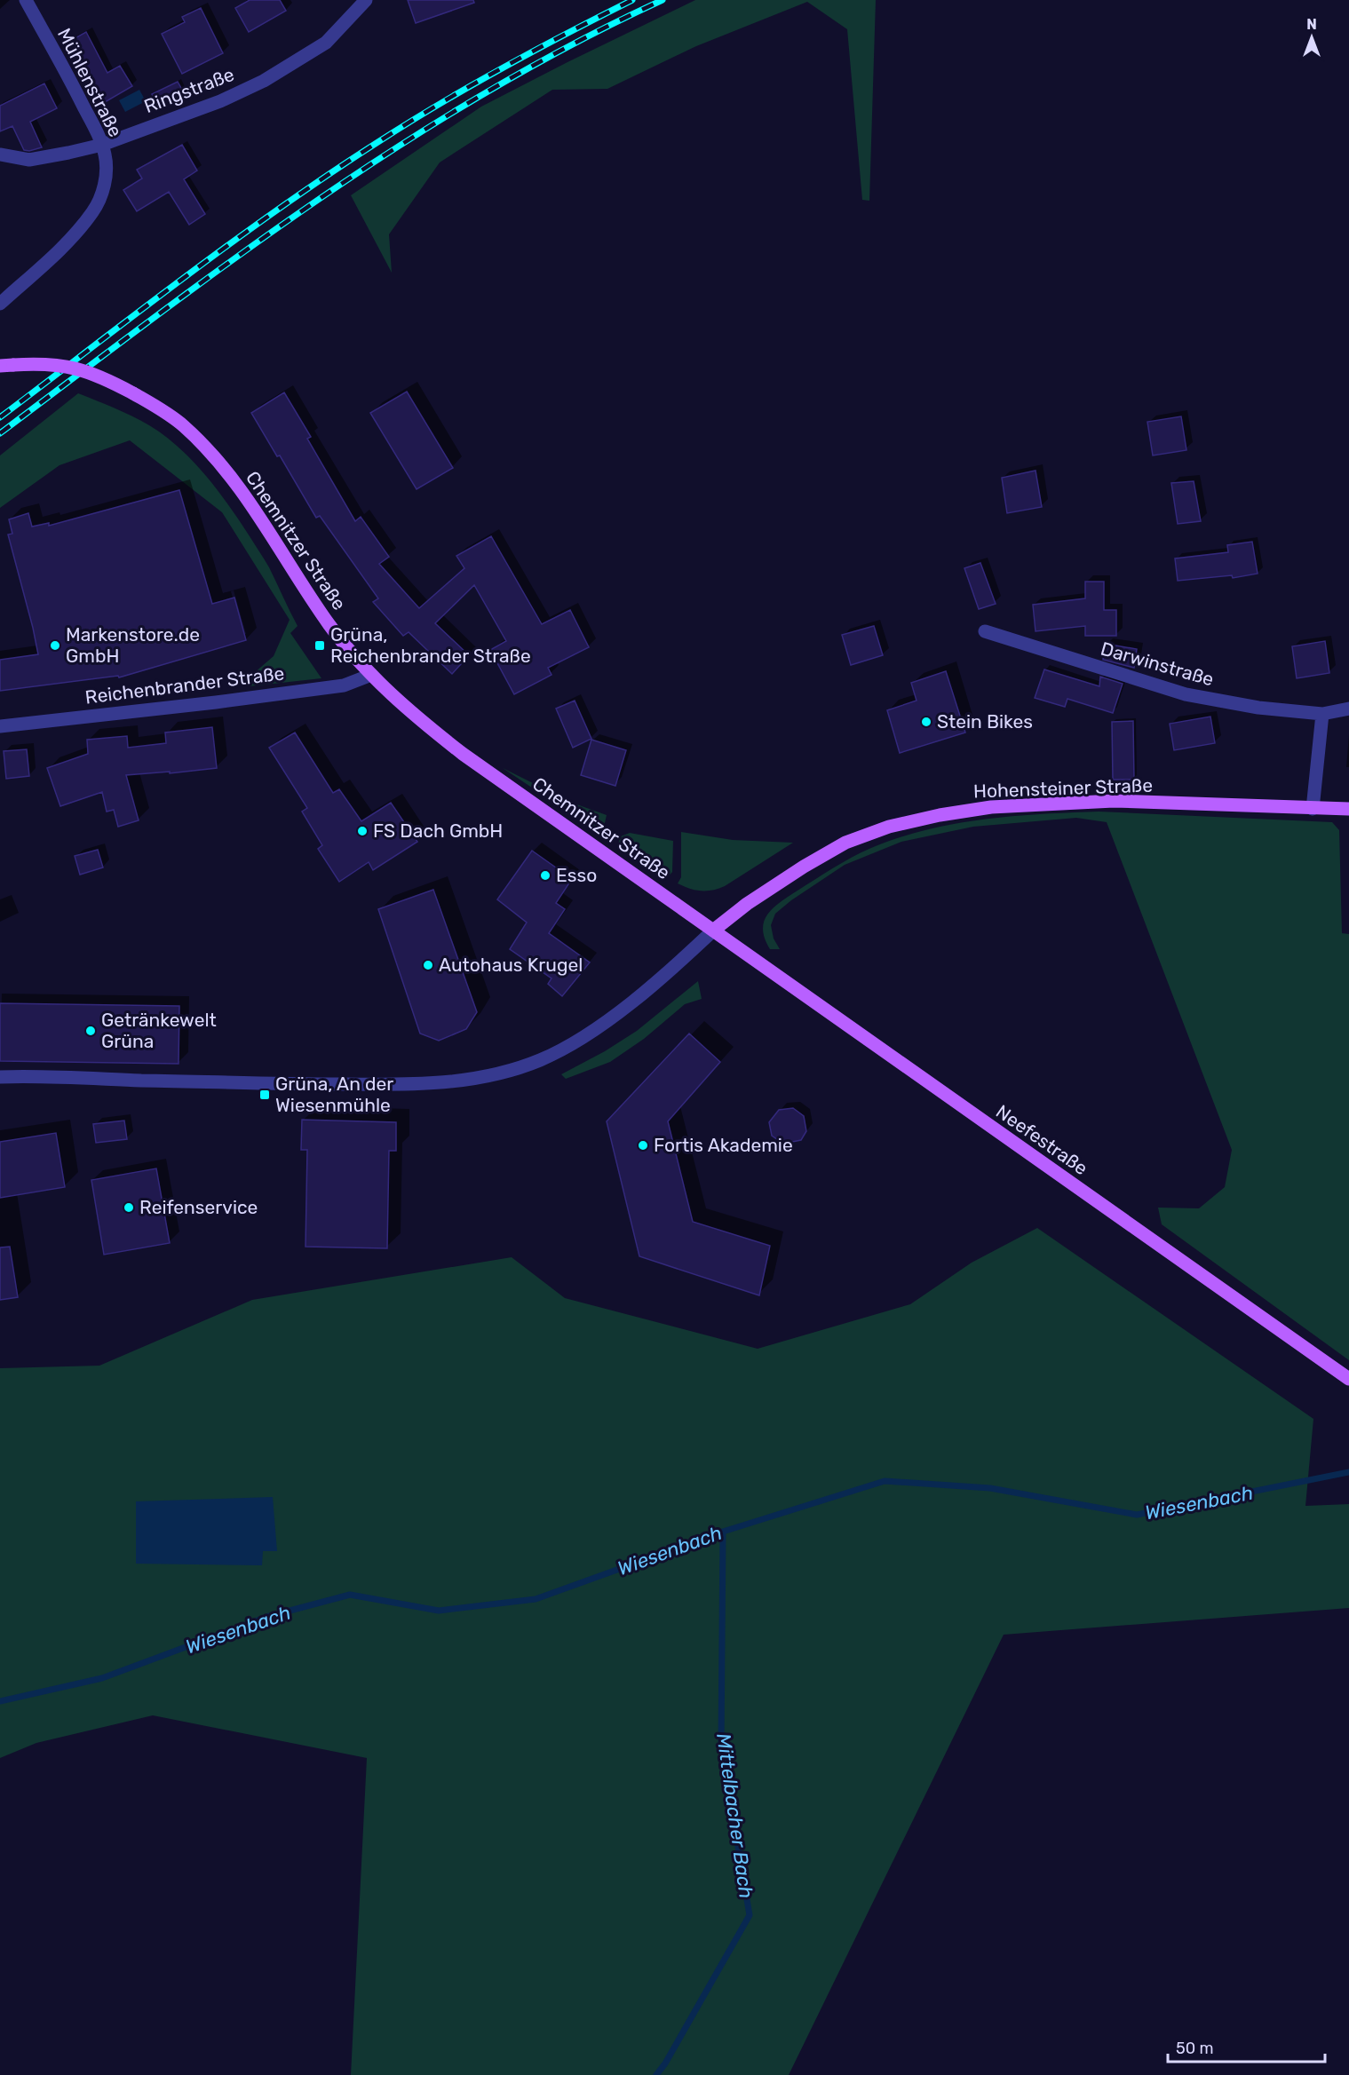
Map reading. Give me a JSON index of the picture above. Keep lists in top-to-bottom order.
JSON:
{
  "streets": {
    "main road": ["Chemnitzer Straße", "Hohensteiner Straße", "Neefestraße"],
    "street": [
      "Mühlenstraße",
      "Ringstraße",
      "Darwinstraße",
      "Reichenbrander Straße"
    ]
  },
  "crossings": [
    ["Mühlenstraße", "Ringstraße"],
    ["Chemnitzer Straße", "Reichenbrander Straße"],
    ["Chemnitzer Straße", "Hohensteiner Straße"],
    ["Chemnitzer Straße", "Neefestraße"],
    ["Hohensteiner Straße", "Neefestraße"]
  ],
  "water": ["Wiesenbach", "Mittelbacher Bach"],
  "places": {
    "other": [
      "Markenstore.de GmbH",
      "Stein Bikes",
      "FS Dach GmbH",
      "Esso",
      "Autohaus Krugel",
      "Getränkewelt Grüna",
      "Fortis Akademie",
      "Reifenservice"
    ],
    "transit": ["Grüna, Reichenbrander Straße", "Grüna, An der Wiesenmühle"]
  },
  "scale_bar": "50 m",
  "north": "top"
}
